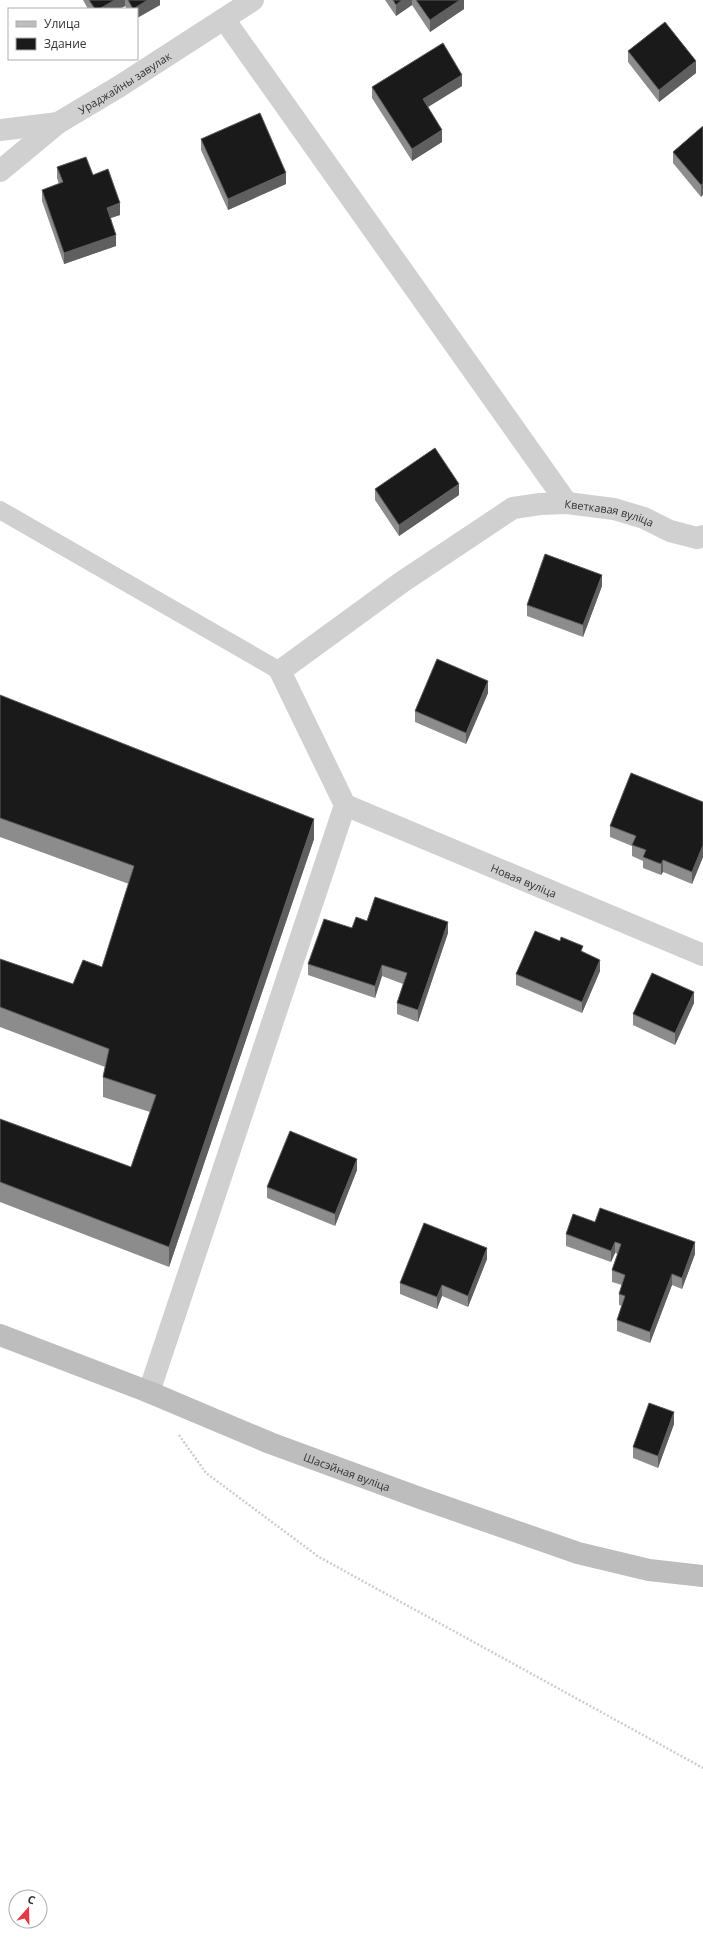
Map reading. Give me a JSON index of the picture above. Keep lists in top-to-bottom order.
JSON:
{
  "streets": {
    "main road": ["Шасэйная вуліца"],
    "street": ["Ураджайны завулак", "Кветкавая вуліца", "Новая вуліца"]
  },
  "legend": ["Улица", "Здание"],
  "north": "top"
}
